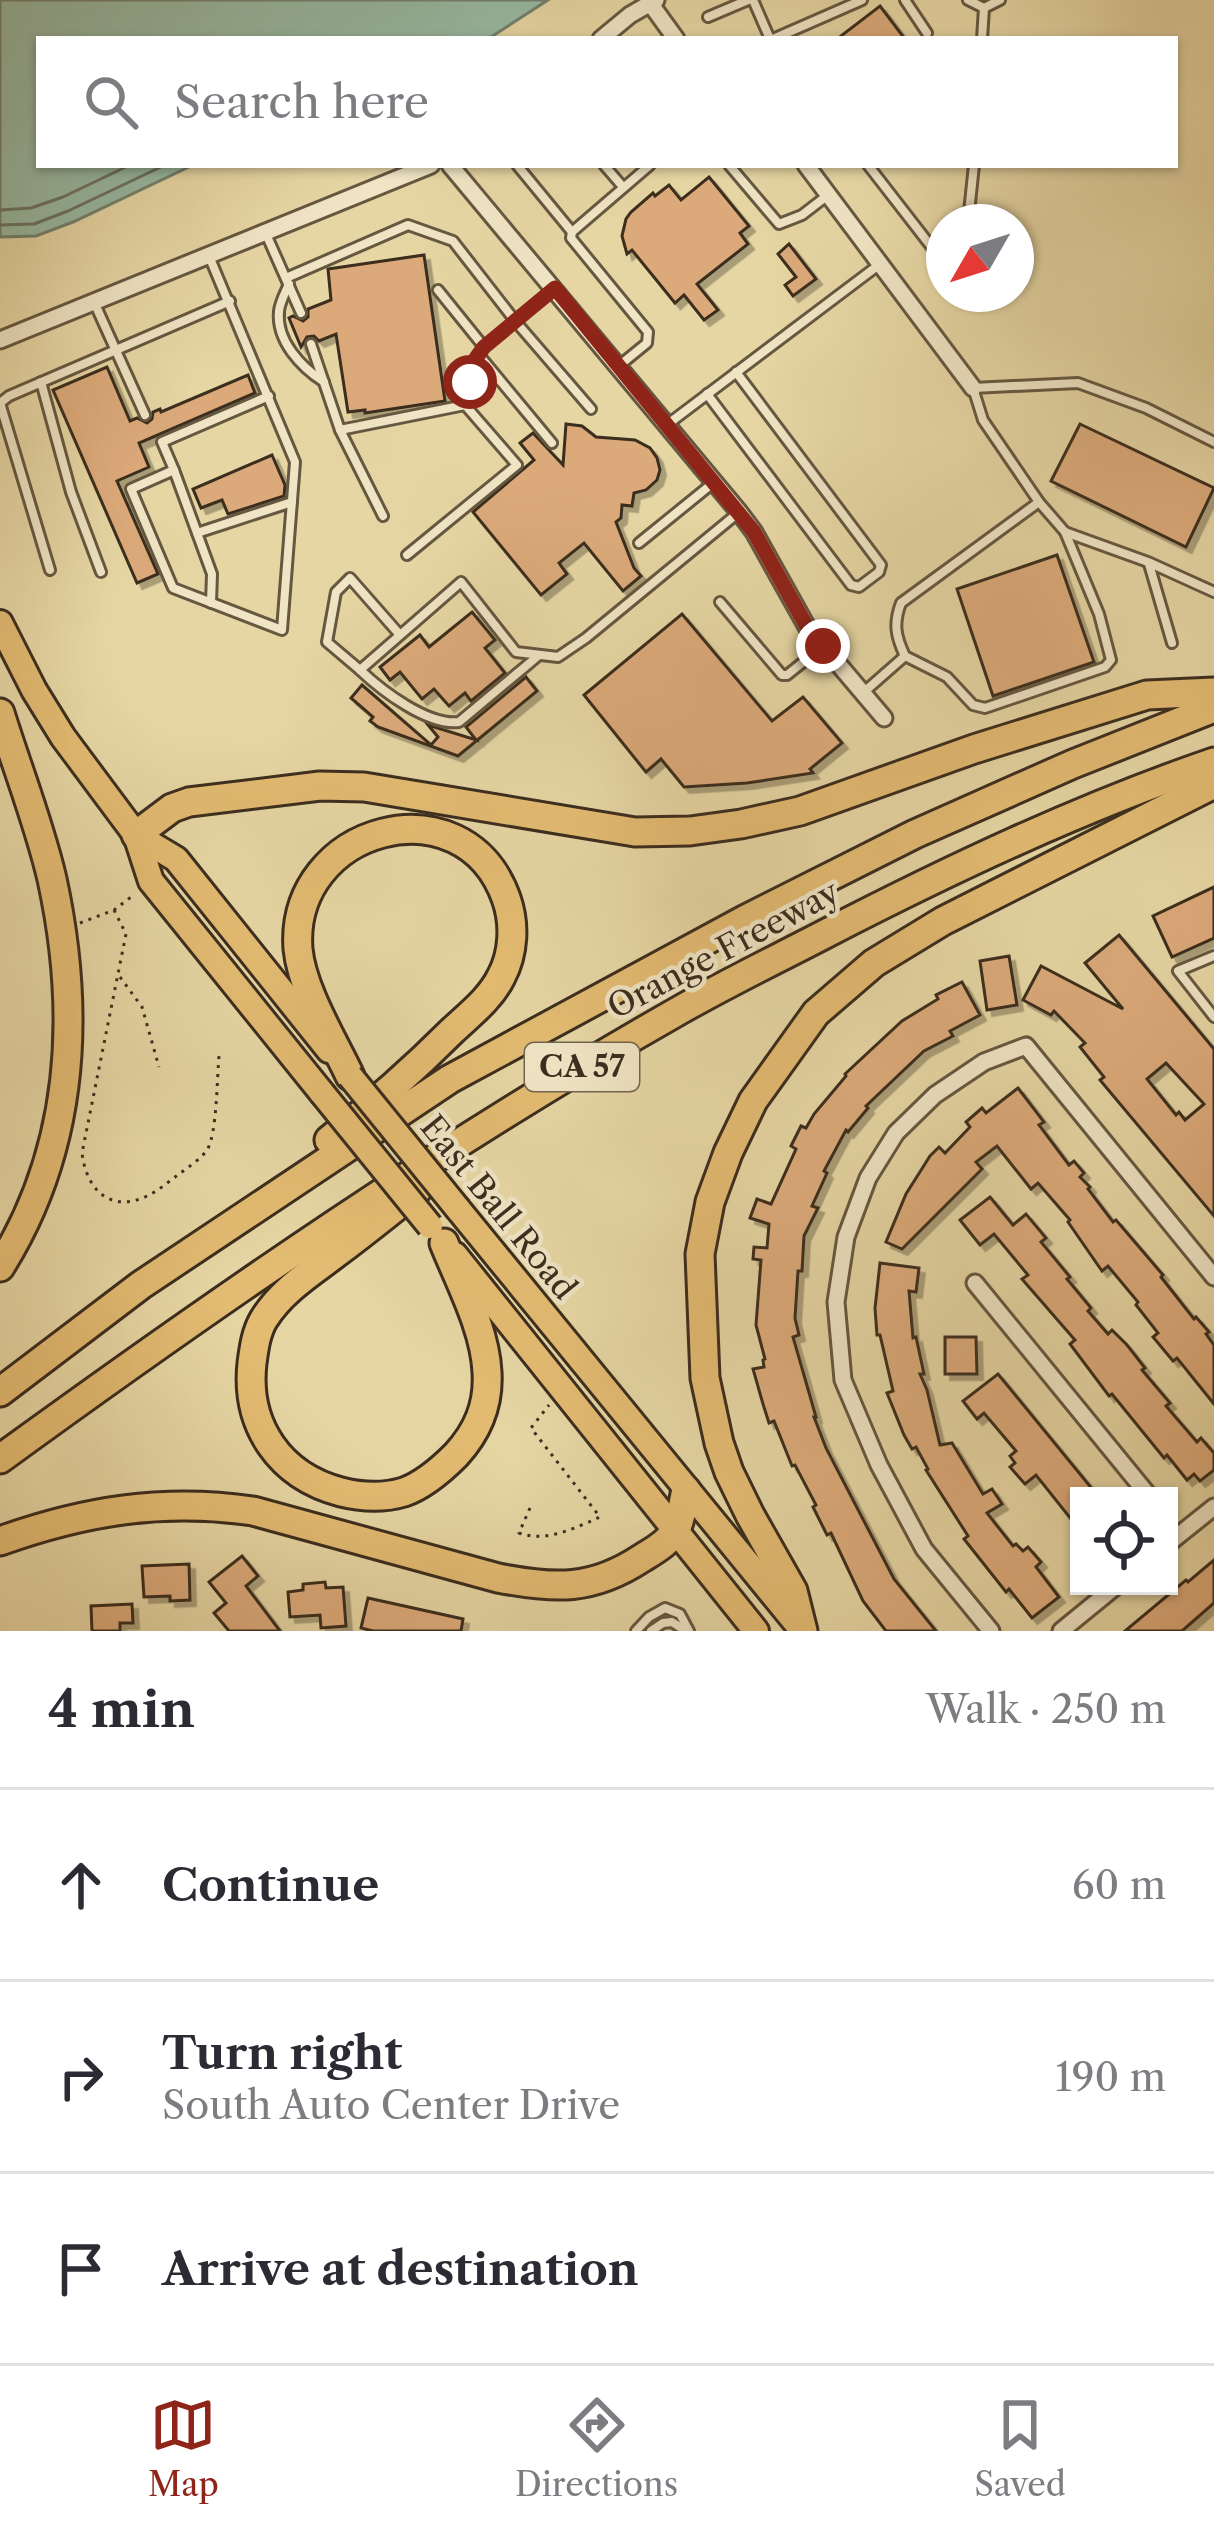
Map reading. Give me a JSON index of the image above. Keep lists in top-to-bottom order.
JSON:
{
  "streets": {
    "highway": ["Orange Freeway", "CA 57"],
    "main road": ["East Ball Road"]
  },
  "north": "bottom left",
  "page": {
    "search": "Search here",
    "heading": ["4 min", "Walk · 250 m"],
    "list": [
      ["Continue", "60 m"],
      ["Turn right", "South Auto Center Drive", "190 m"],
      "Arrive at destination"
    ],
    "nav": ["Map", "Directions", "Saved"]
  }
}
